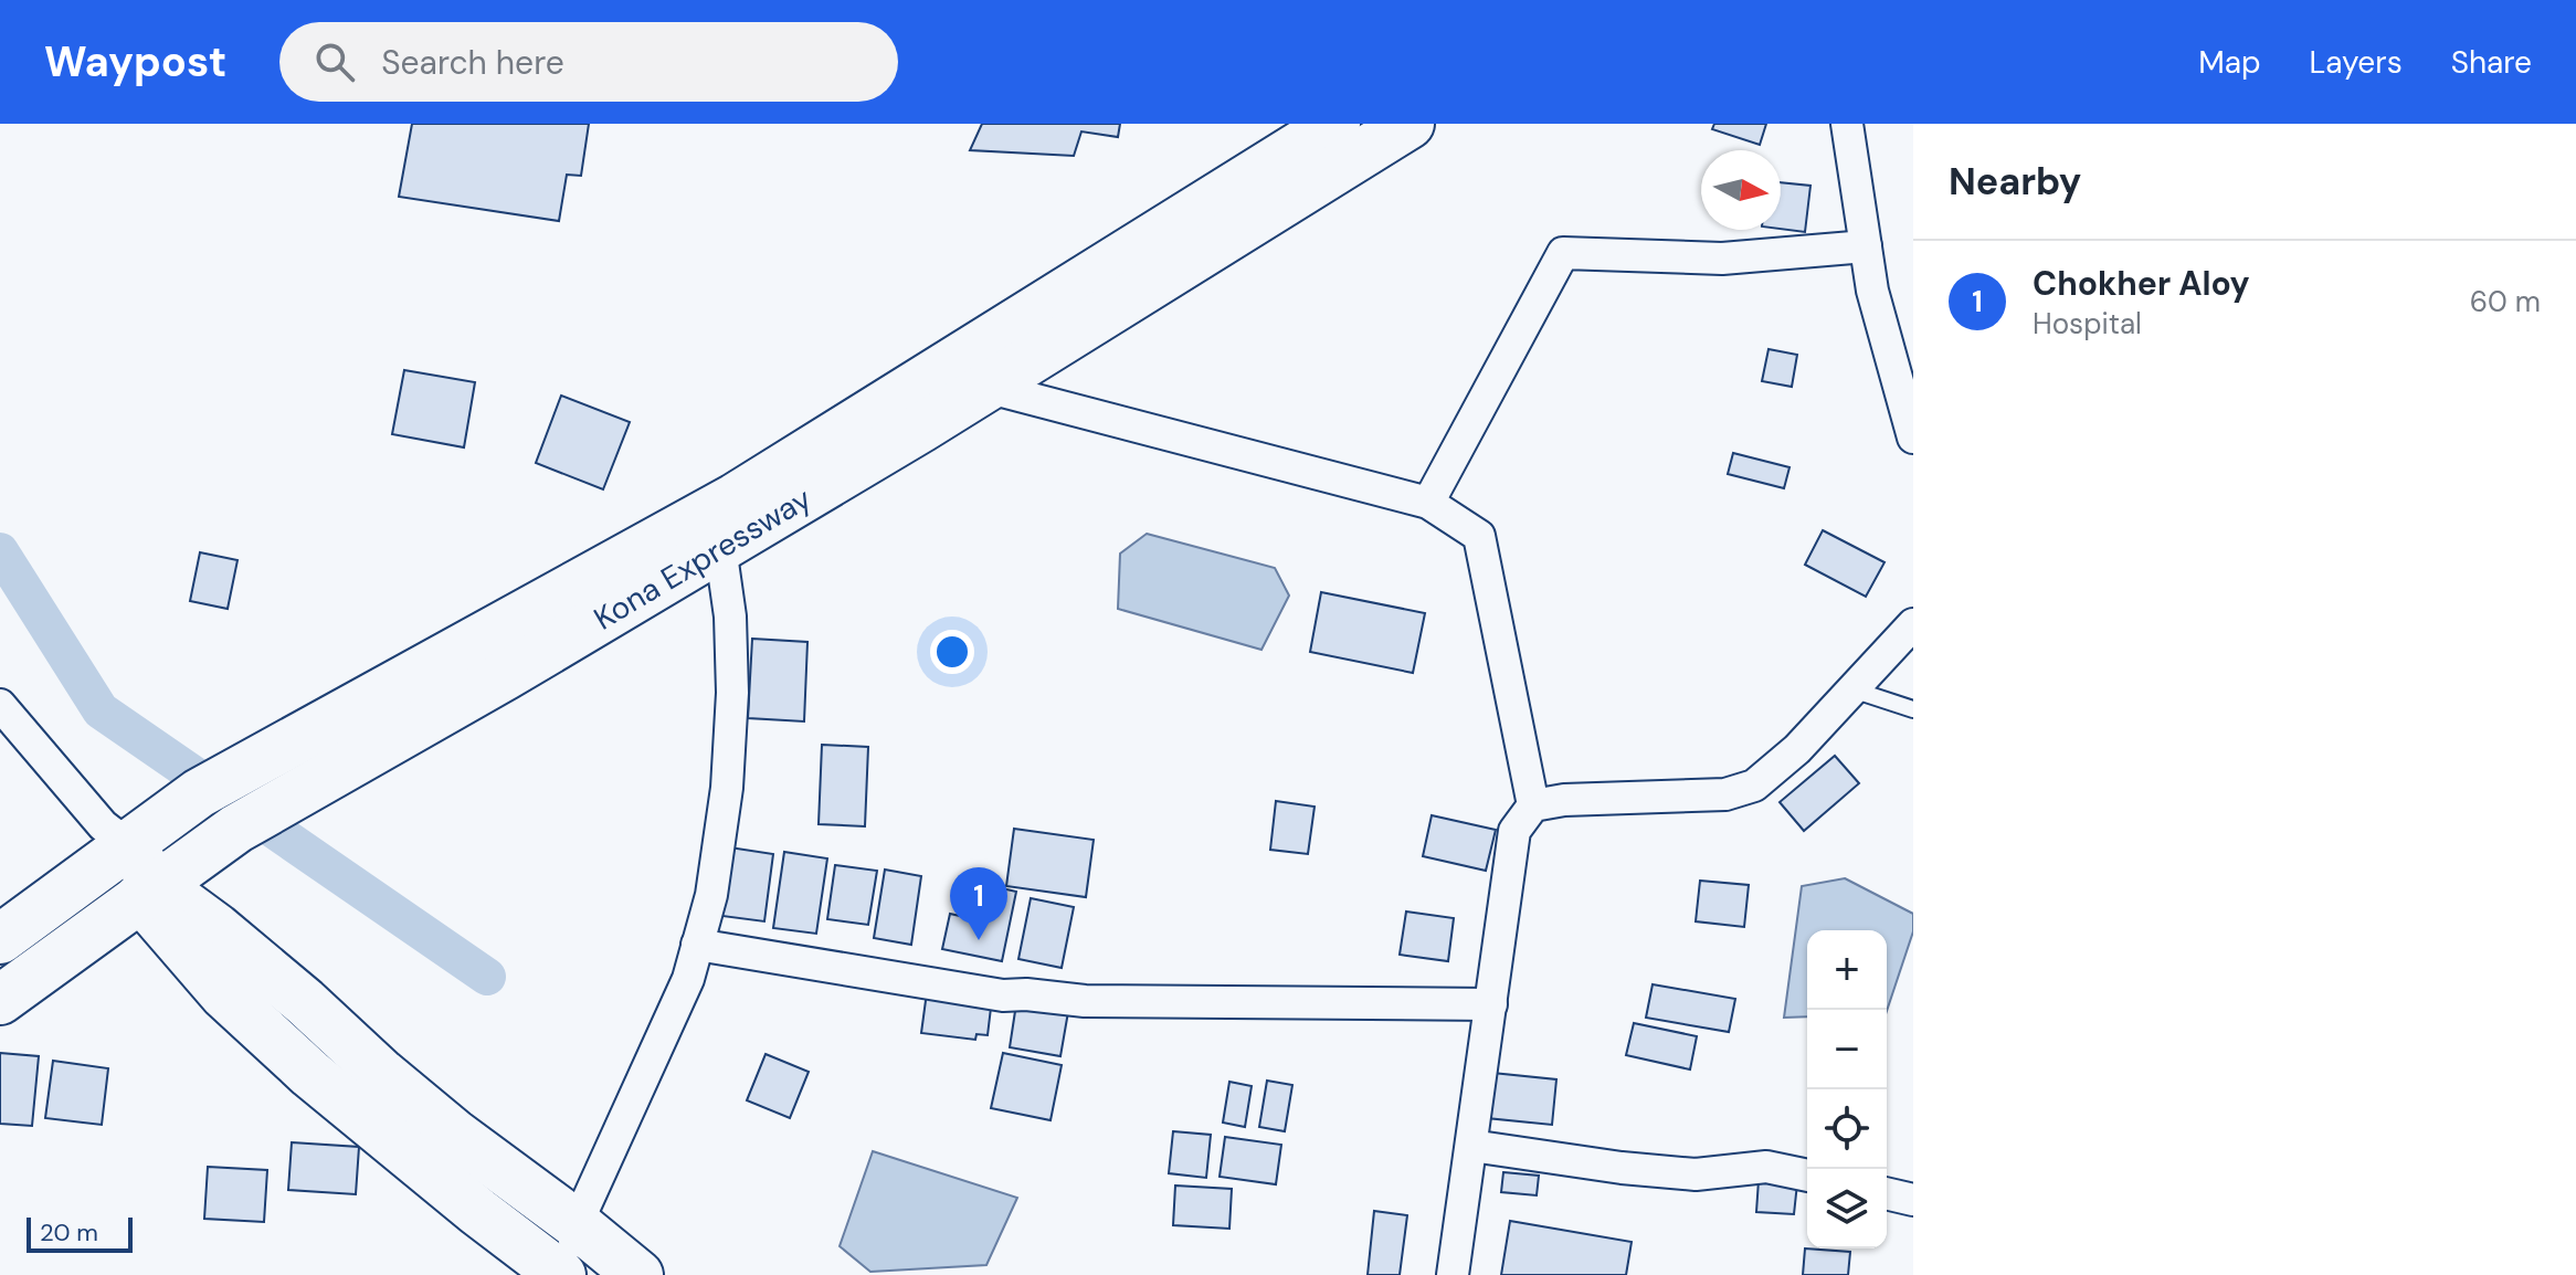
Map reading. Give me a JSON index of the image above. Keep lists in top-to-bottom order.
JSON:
{
  "streets": {
    "main road": ["Kona Expressway"]
  },
  "scale_bar": "20 m",
  "north": "right",
  "page": {
    "header": "Waypost",
    "search": "Search here",
    "nav": ["Map", "Layers", "Share"],
    "heading": "Nearby",
    "list": [
      {
        "mark": "1",
        "name": "Chokher Aloy",
        "note": "Hospital",
        "value": "60 m"
      }
    ],
    "pins": "1",
    "map_buttons": ["+", "−"],
    "scale": "20 m"
  }
}
